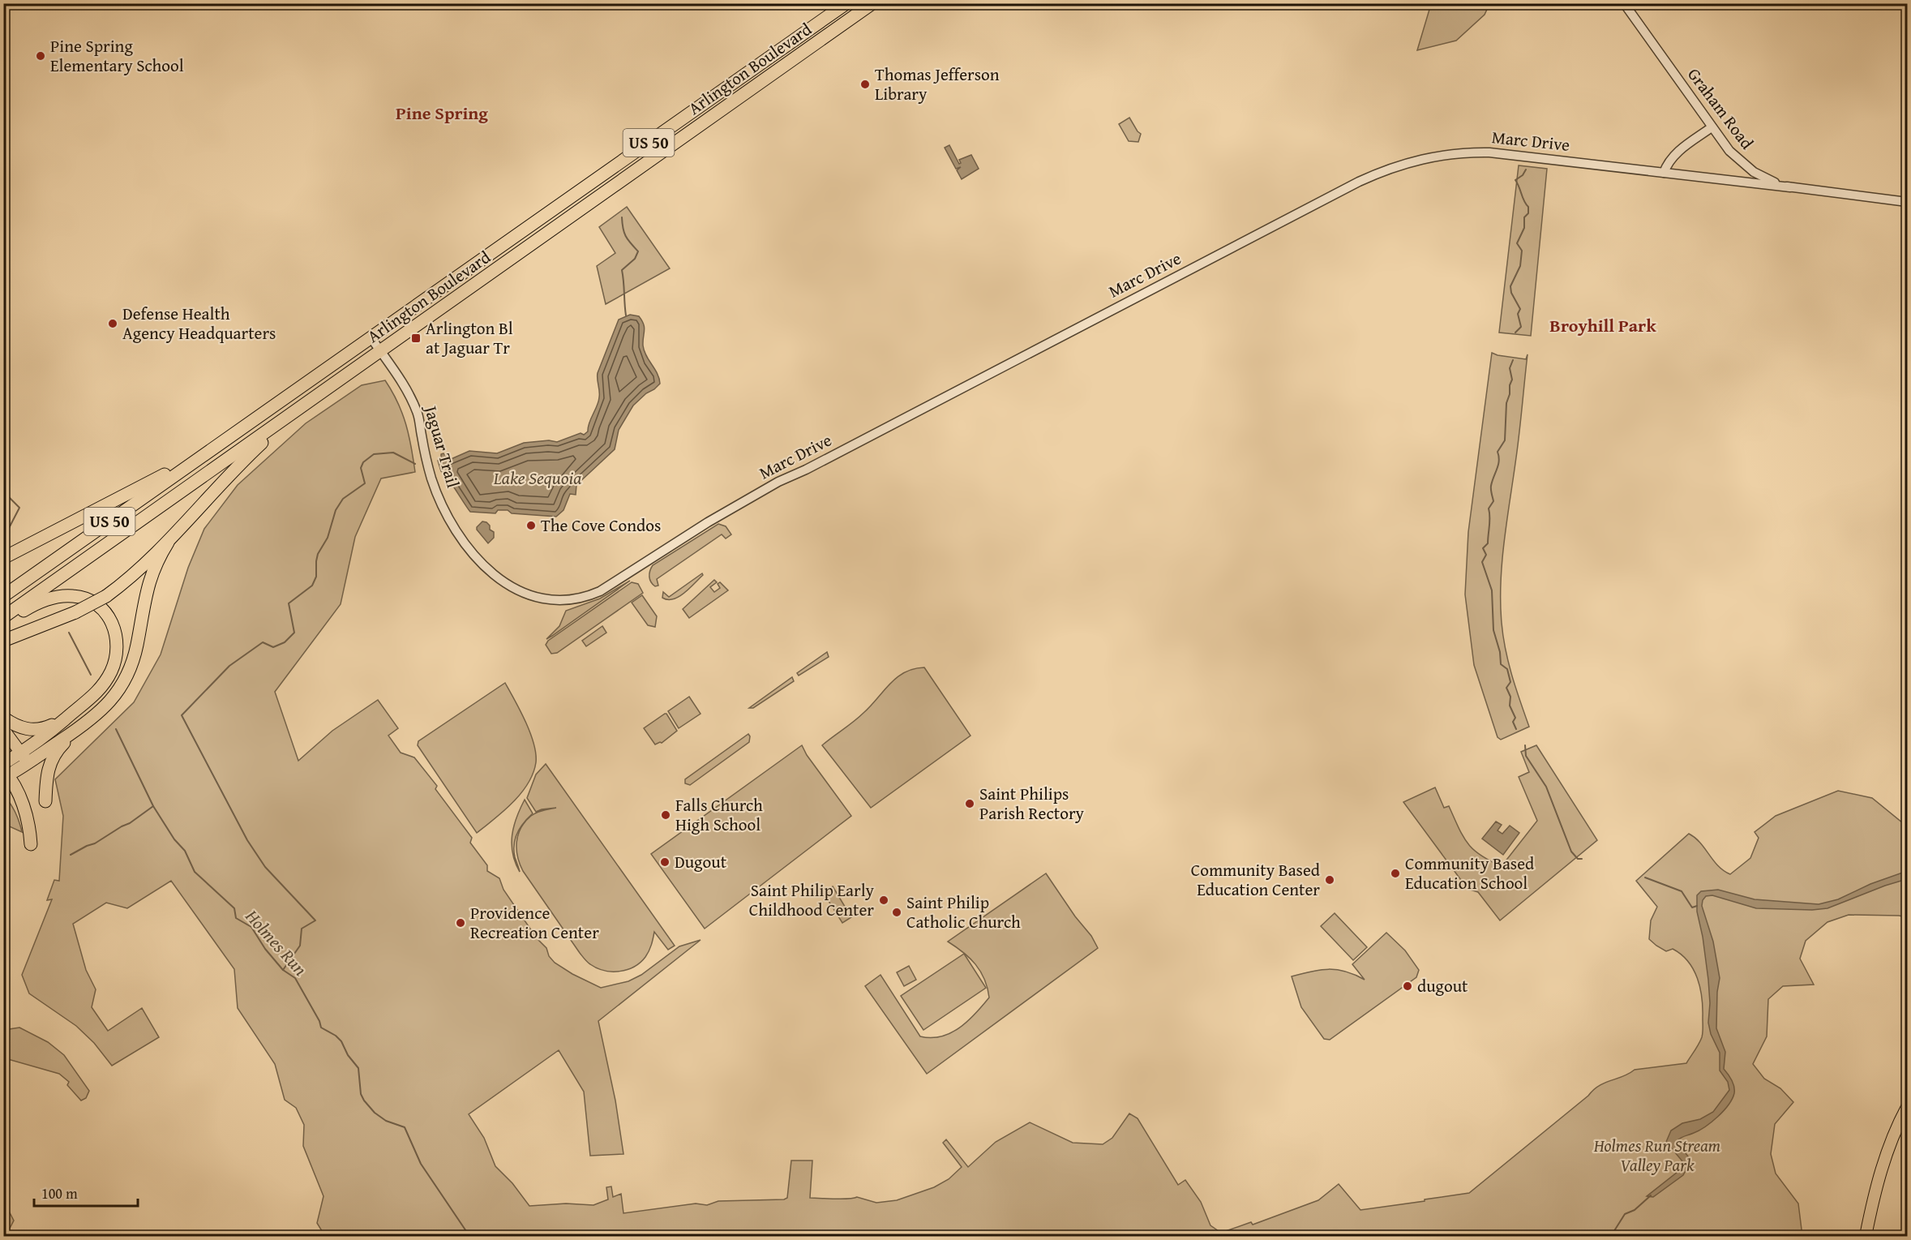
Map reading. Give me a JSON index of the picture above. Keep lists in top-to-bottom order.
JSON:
{
  "streets": {
    "highway": ["Arlington Boulevard", "US 50"],
    "street": ["Graham Road", "Marc Drive", "Jaguar Trail"]
  },
  "crossings": [
    ["Arlington Boulevard", "Jaguar Trail"],
    ["Graham Road", "Marc Drive"],
    ["Marc Drive", "Jaguar Trail"]
  ],
  "districts": ["Pine Spring", "Broyhill Park"],
  "water": ["Lake Sequoia", "Holmes Run"],
  "parks": ["Holmes Run Stream Valley Park"],
  "places": {
    "other": [
      "Pine Spring Elementary School",
      "Thomas Jefferson Library",
      "Defense Health Agency Headquarters",
      "The Cove Condos",
      "Saint Philips Parish Rectory",
      "Falls Church High School",
      "Dugout",
      "Community Based Education School",
      "Community Based Education Center",
      "Saint Philip Early Childhood Center",
      "Saint Philip Catholic Church",
      "Providence Recreation Center",
      "dugout"
    ],
    "transit": ["Arlington Bl at Jaguar Tr"]
  },
  "scale_bar": "100 m"
}
